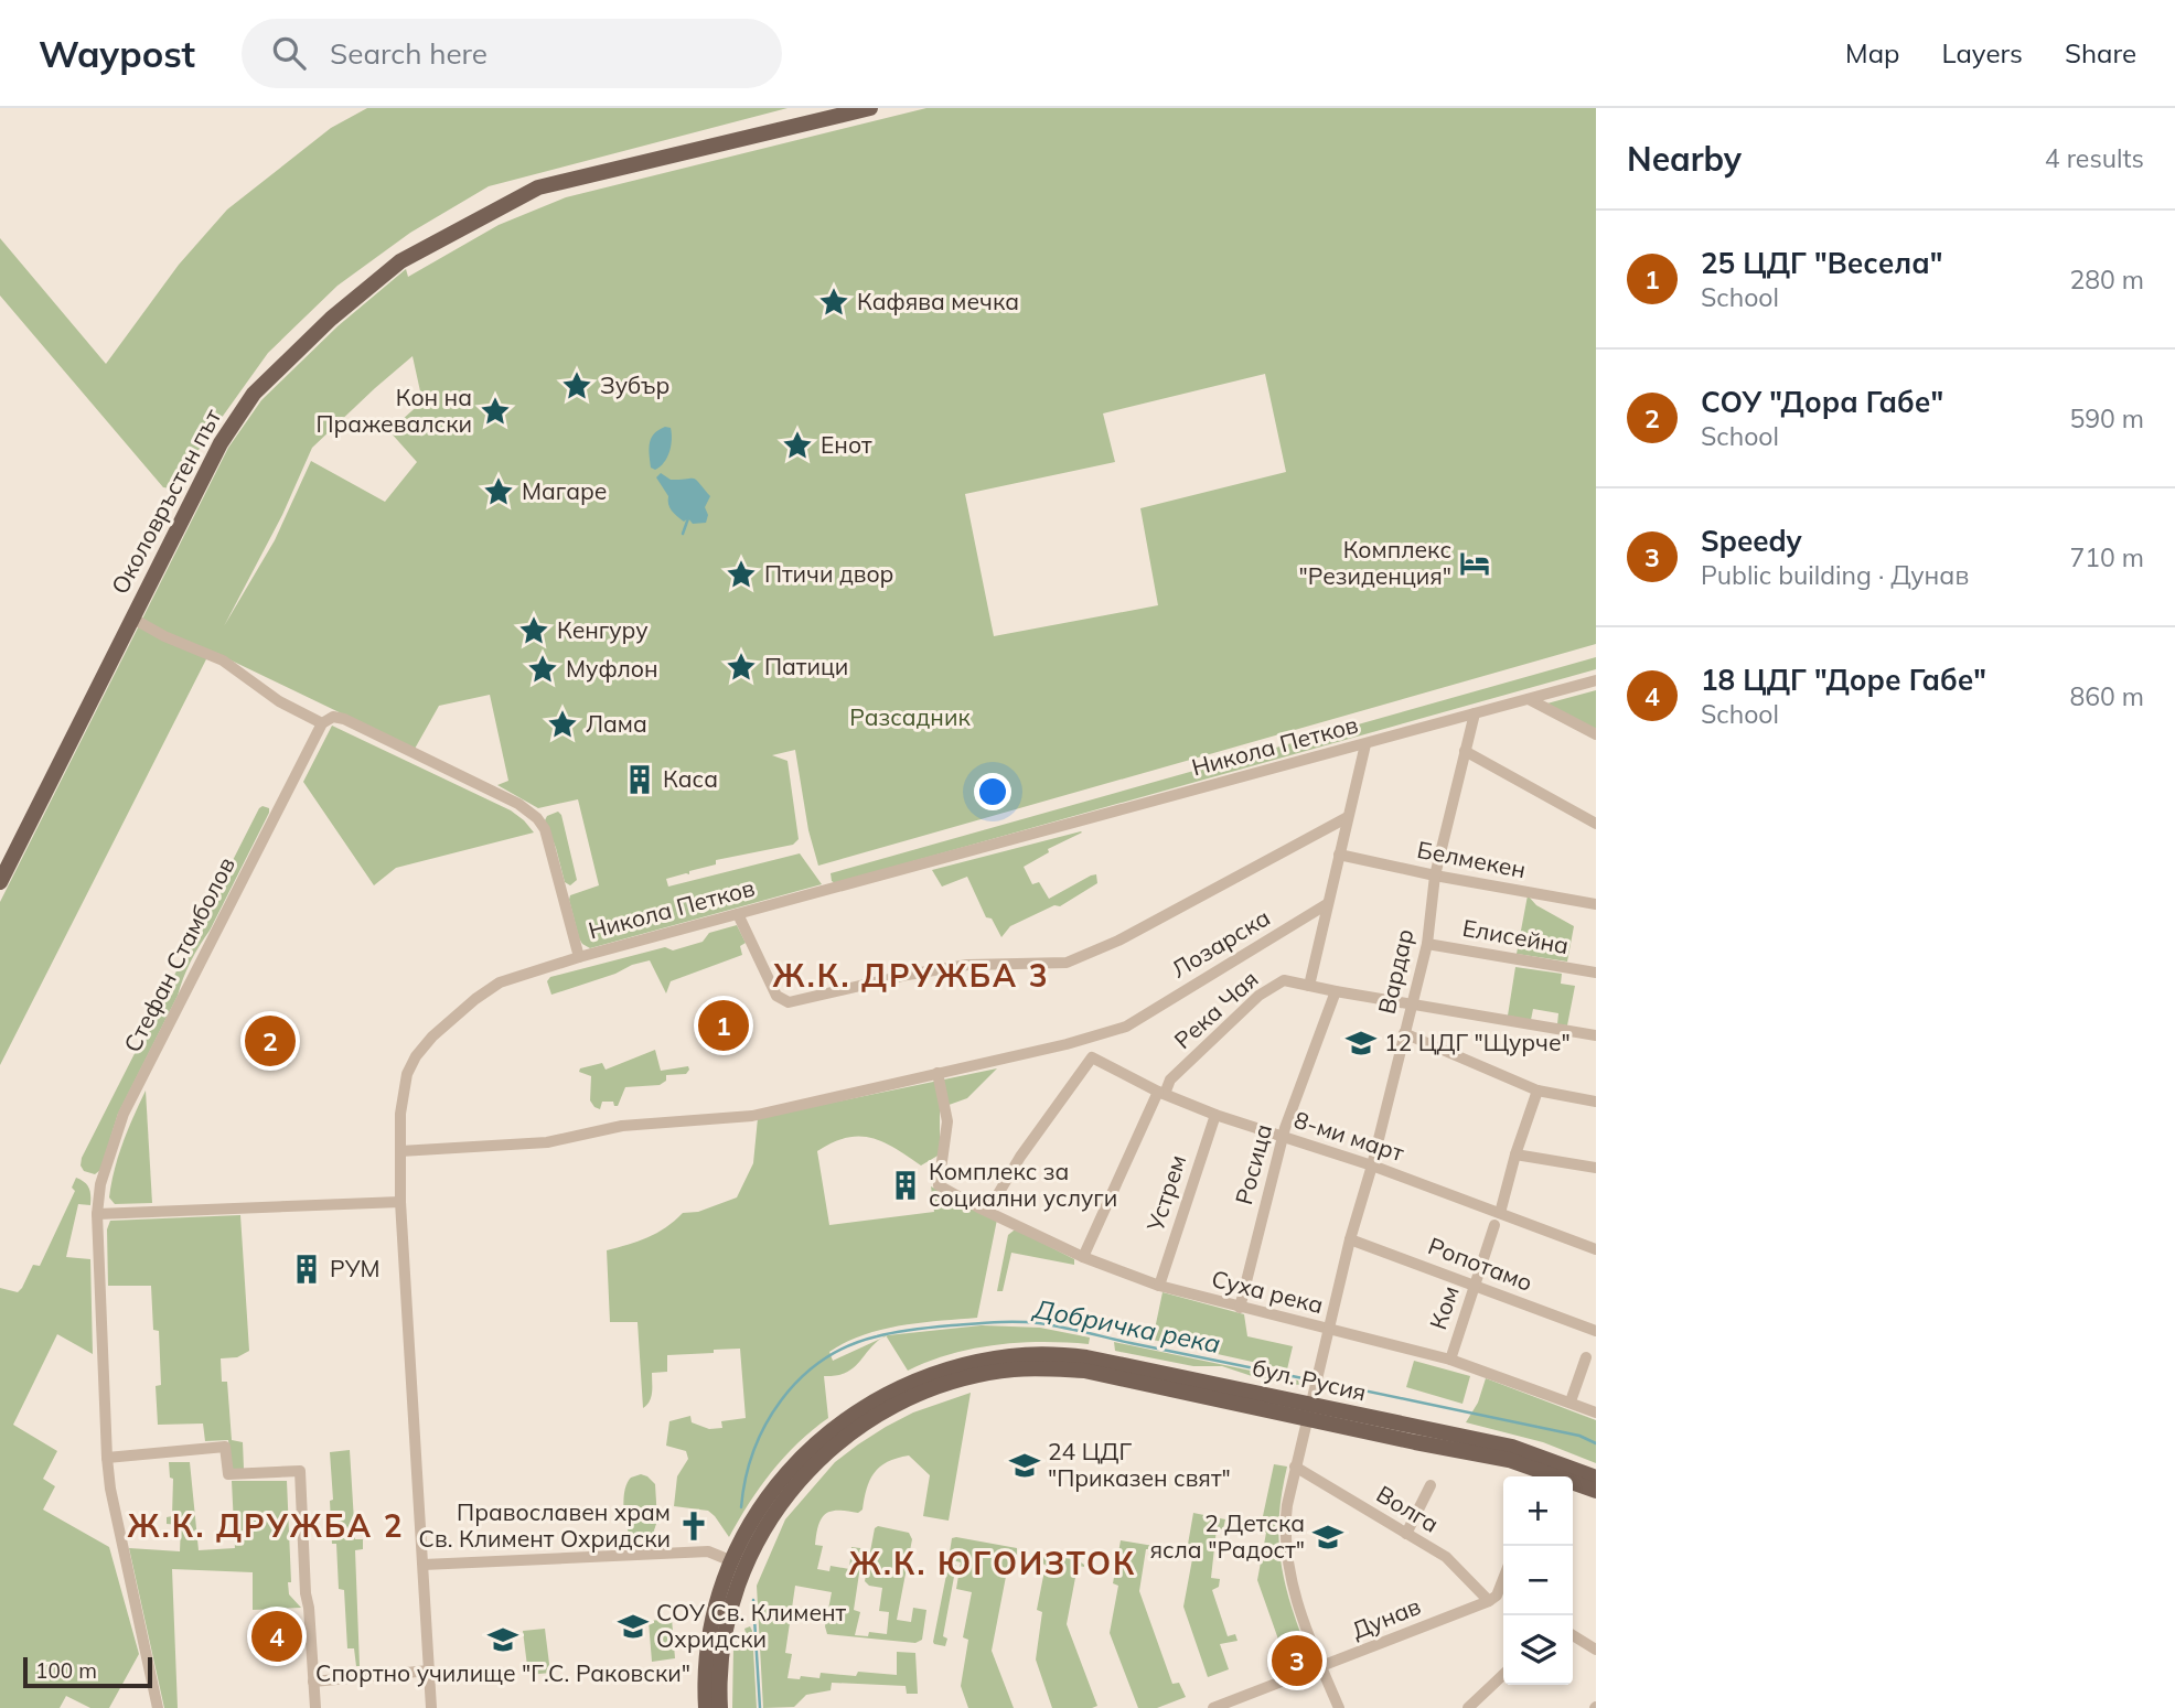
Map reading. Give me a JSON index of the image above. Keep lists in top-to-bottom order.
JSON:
{
  "streets": {
    "main road": ["Околовръстен път", "бул. Русия"],
    "street": [
      "Никола Петков",
      "Белмекен",
      "Елисейна",
      "Лозарска",
      "Стефан Стамболов",
      "Вардар",
      "Река Чая",
      "8-ми март",
      "Росица",
      "Устрем",
      "Ропотамо",
      "Суха река",
      "Ком",
      "Волга",
      "Дунав"
    ]
  },
  "crossings": [
    ["Никола Петков", "Лозарска"],
    ["Никола Петков", "Вардар"],
    ["Белмекен", "Вардар"],
    ["Елисейна", "Вардар"],
    ["Лозарска", "Суха река"],
    ["Вардар", "Река Чая"],
    ["Вардар", "8-ми март"],
    ["Вардар", "Ропотамо"],
    ["Вардар", "Суха река"],
    ["Вардар", "бул. Русия"],
    ["Река Чая", "8-ми март"],
    ["Река Чая", "Росица"],
    ["Река Чая", "Суха река"],
    ["8-ми март", "Росица"],
    ["8-ми март", "Устрем"],
    ["8-ми март", "Суха река"],
    ["8-ми март", "Ком"],
    ["Росица", "Суха река"],
    ["Устрем", "Суха река"],
    ["Ропотамо", "Ком"],
    ["Суха река", "Ком"],
    ["Волга", "Дунав"]
  ],
  "districts": ["Ж.К. ДРУЖБА 3", "Ж.К. ДРУЖБА 2", "Ж.К. ЮГОИЗТОК"],
  "water": ["Добричка река"],
  "parks": ["Разсадник"],
  "places": {
    "place": [
      "Кафява мечка",
      "Зубър",
      "Кон на Пражевалски",
      "Енот",
      "Магаре",
      "Птичи двор",
      "Кенгуру",
      "Патици",
      "Муфлон",
      "Лама"
    ],
    "hotel": ["Комплекс \"Резиденция\""],
    "building": ["Каса", "Комплекс за социални услуги", "РУМ"],
    "school or university": [
      "12 ЦДГ \"Щурче\"",
      "24 ЦДГ \"Приказен свят\"",
      "2 Детска ясла \"Радост\"",
      "СОУ Св. Климент Охридски",
      "Спортно училище \"Г.С. Раковски\""
    ],
    "church": ["Православен храм Св. Климент Охридски"]
  },
  "scale_bar": "100 m",
  "page": {
    "header": "Waypost",
    "search": "Search here",
    "nav": ["Map", "Layers", "Share"],
    "heading": ["Nearby", "4 results"],
    "list": [
      {
        "mark": "1",
        "name": "25 ЦДГ \"Весела\"",
        "note": "School",
        "value": "280 m"
      },
      {
        "mark": "2",
        "name": "СОУ \"Дора Габе\"",
        "note": "School",
        "value": "590 m"
      },
      {
        "mark": "3",
        "name": "Speedy",
        "note": "Public building · Дунав",
        "value": "710 m"
      },
      {
        "mark": "4",
        "name": "18 ЦДГ \"Доре Габе\"",
        "note": "School",
        "value": "860 m"
      }
    ],
    "pins": [
      "1",
      "2",
      "4",
      "3"
    ],
    "map_buttons": ["+", "−"],
    "scale": "100 m"
  }
}
